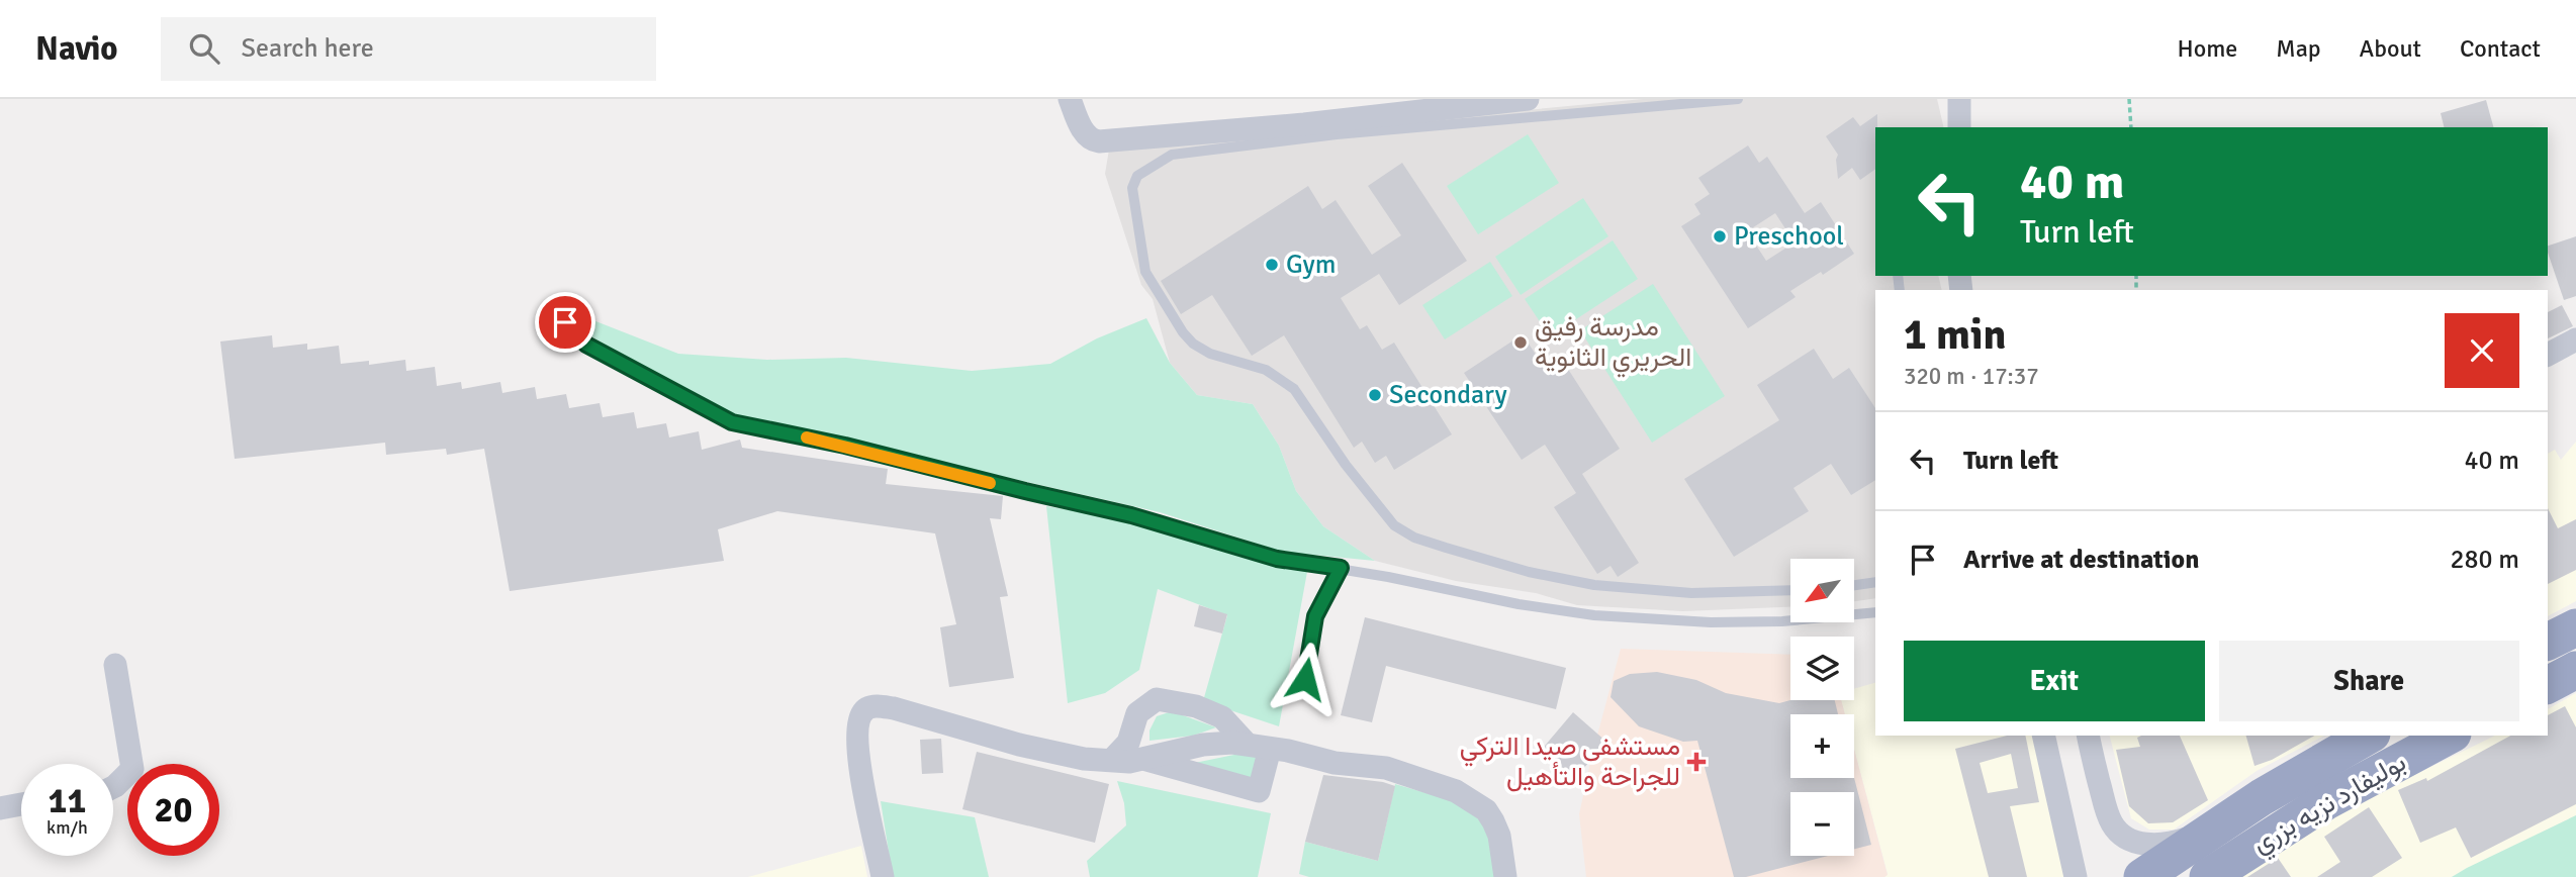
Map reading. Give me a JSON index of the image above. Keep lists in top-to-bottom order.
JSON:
{
  "streets": {
    "highway": ["بوليفارد نزيه بزري"]
  },
  "places": {
    "other": [
      "Preschool",
      "Gym",
      "مدرسة رفيق الحريري الثانوية",
      "Secondary"
    ],
    "health": ["مستشفى صيدا التركي للجراحة والتأهيل"]
  },
  "north": "bottom left",
  "page": {
    "header": "Navio",
    "search": "Search here",
    "nav": [
      "Home",
      "Map",
      "About",
      "Contact"
    ],
    "turn": ["40 m", "Turn left"],
    "heading": ["1 min", "320 m · 17:37"],
    "list": [
      {
        "name": "Turn left",
        "value": "40 m"
      },
      {
        "name": "Arrive at destination",
        "value": "280 m"
      }
    ],
    "map_buttons": ["+", "−"],
    "buttons": ["Exit", "Share"],
    "speed": "11 km/h",
    "limit": "20"
  }
}
